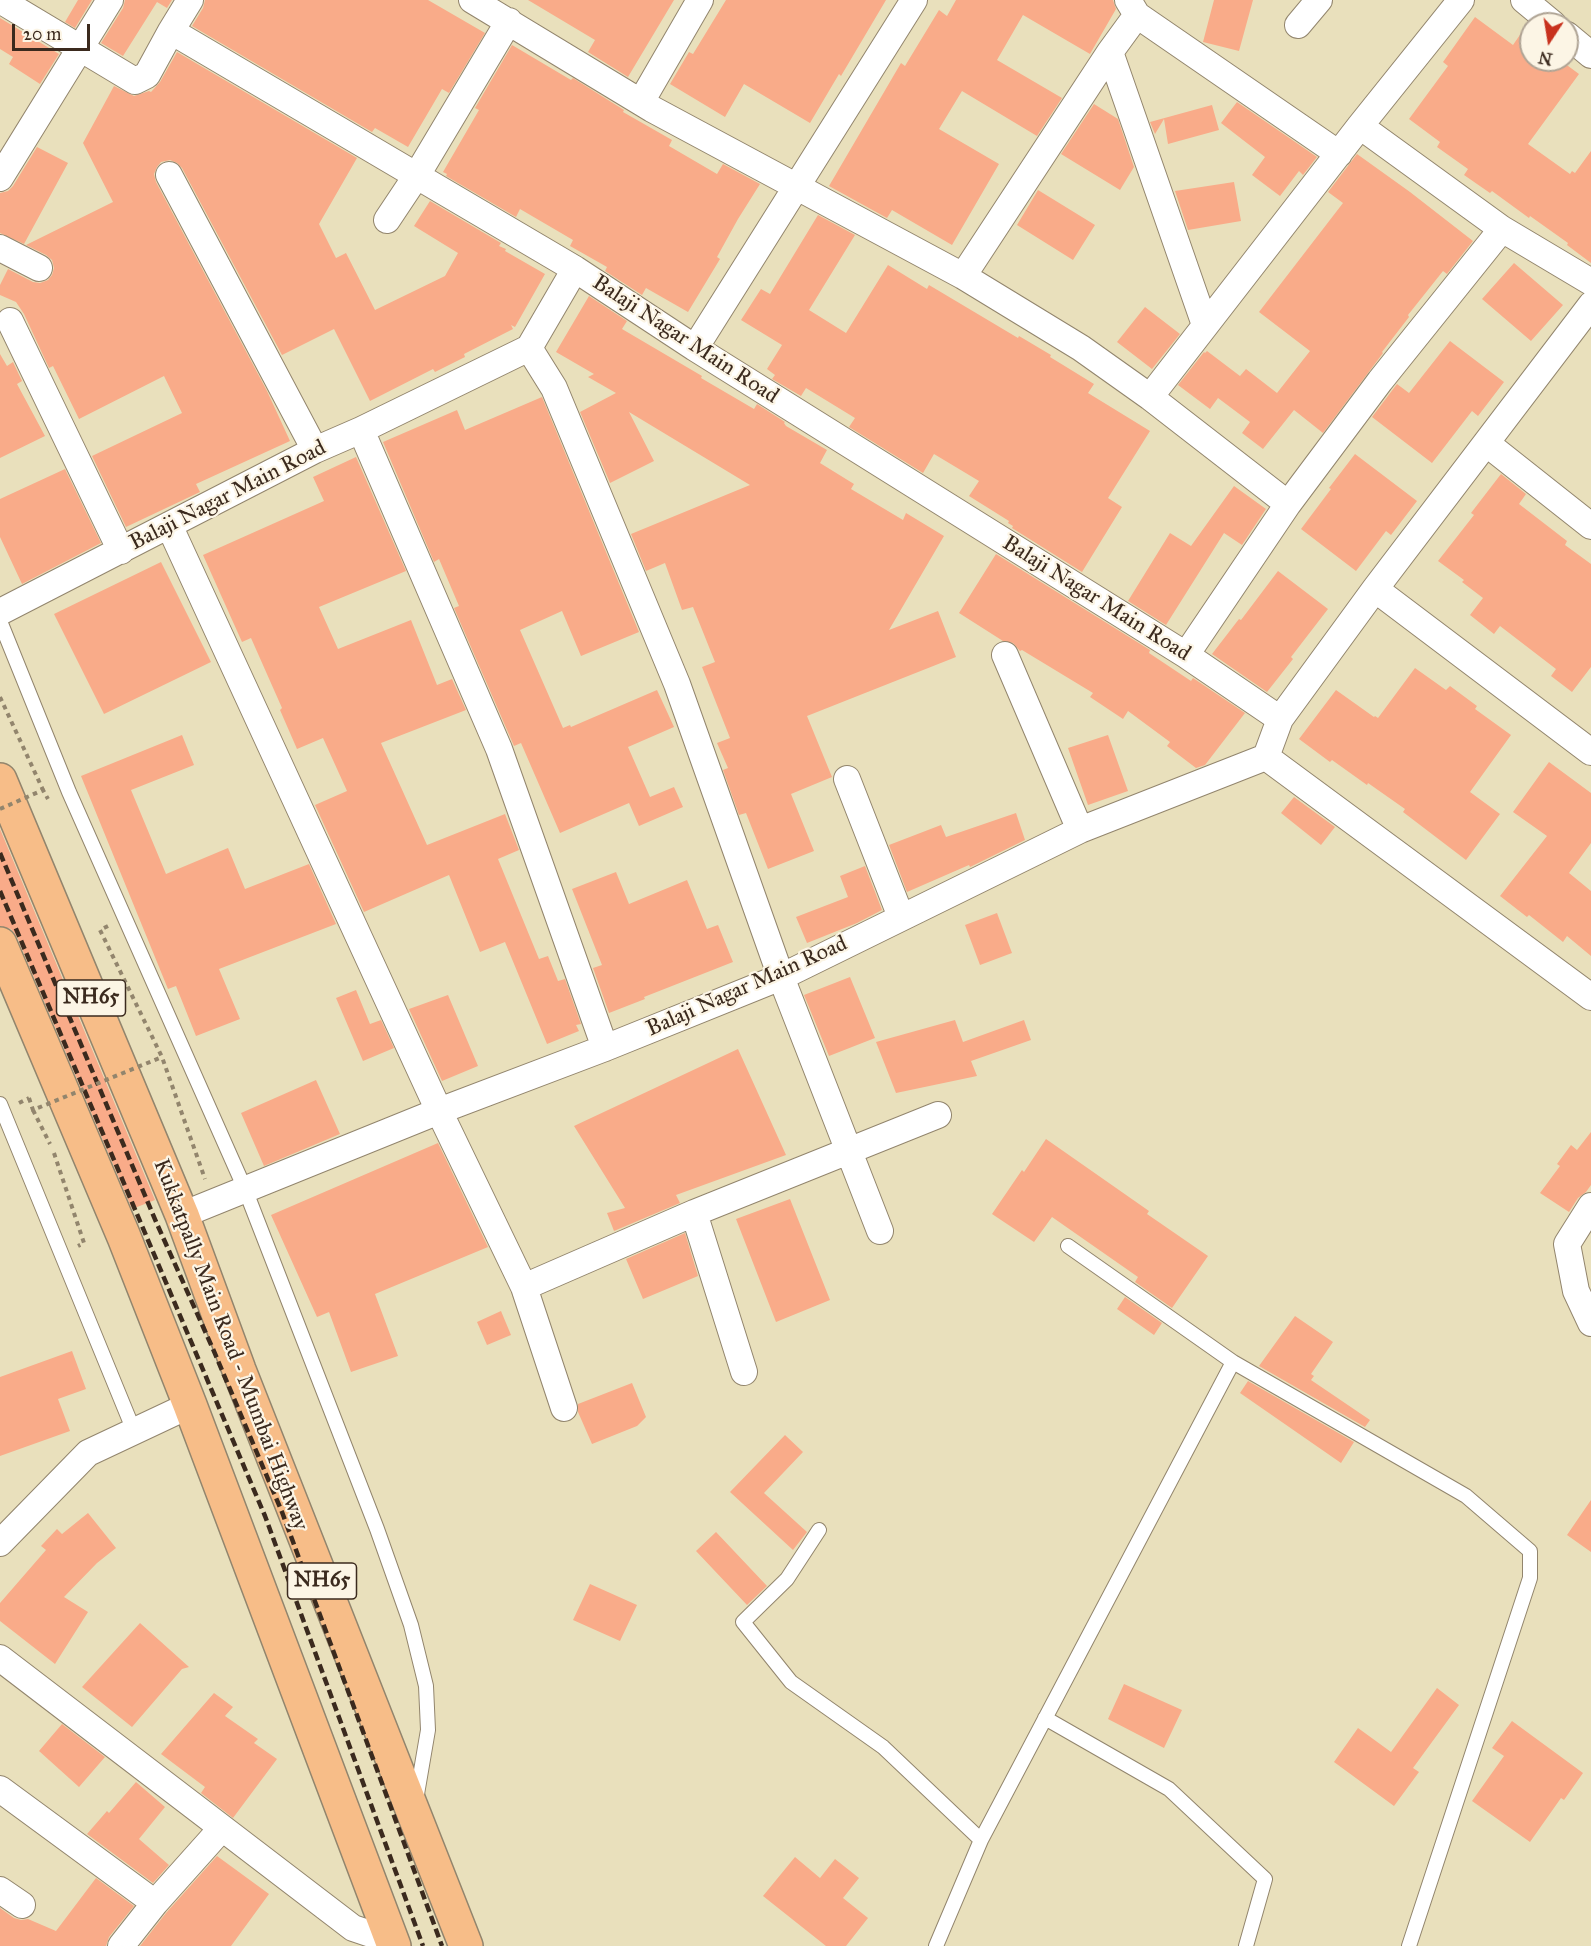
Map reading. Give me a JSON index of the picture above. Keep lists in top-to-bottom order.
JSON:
{
  "streets": {
    "highway": ["NH65", "Kukkatpally Main Road - Mumbai Highway"],
    "street": ["Balaji Nagar Main Road"]
  },
  "crossings": [
    ["Balaji Nagar Main Road", "Kukkatpally Main Road - Mumbai Highway"]
  ],
  "scale_bar": "20 m",
  "north": "bottom"
}
